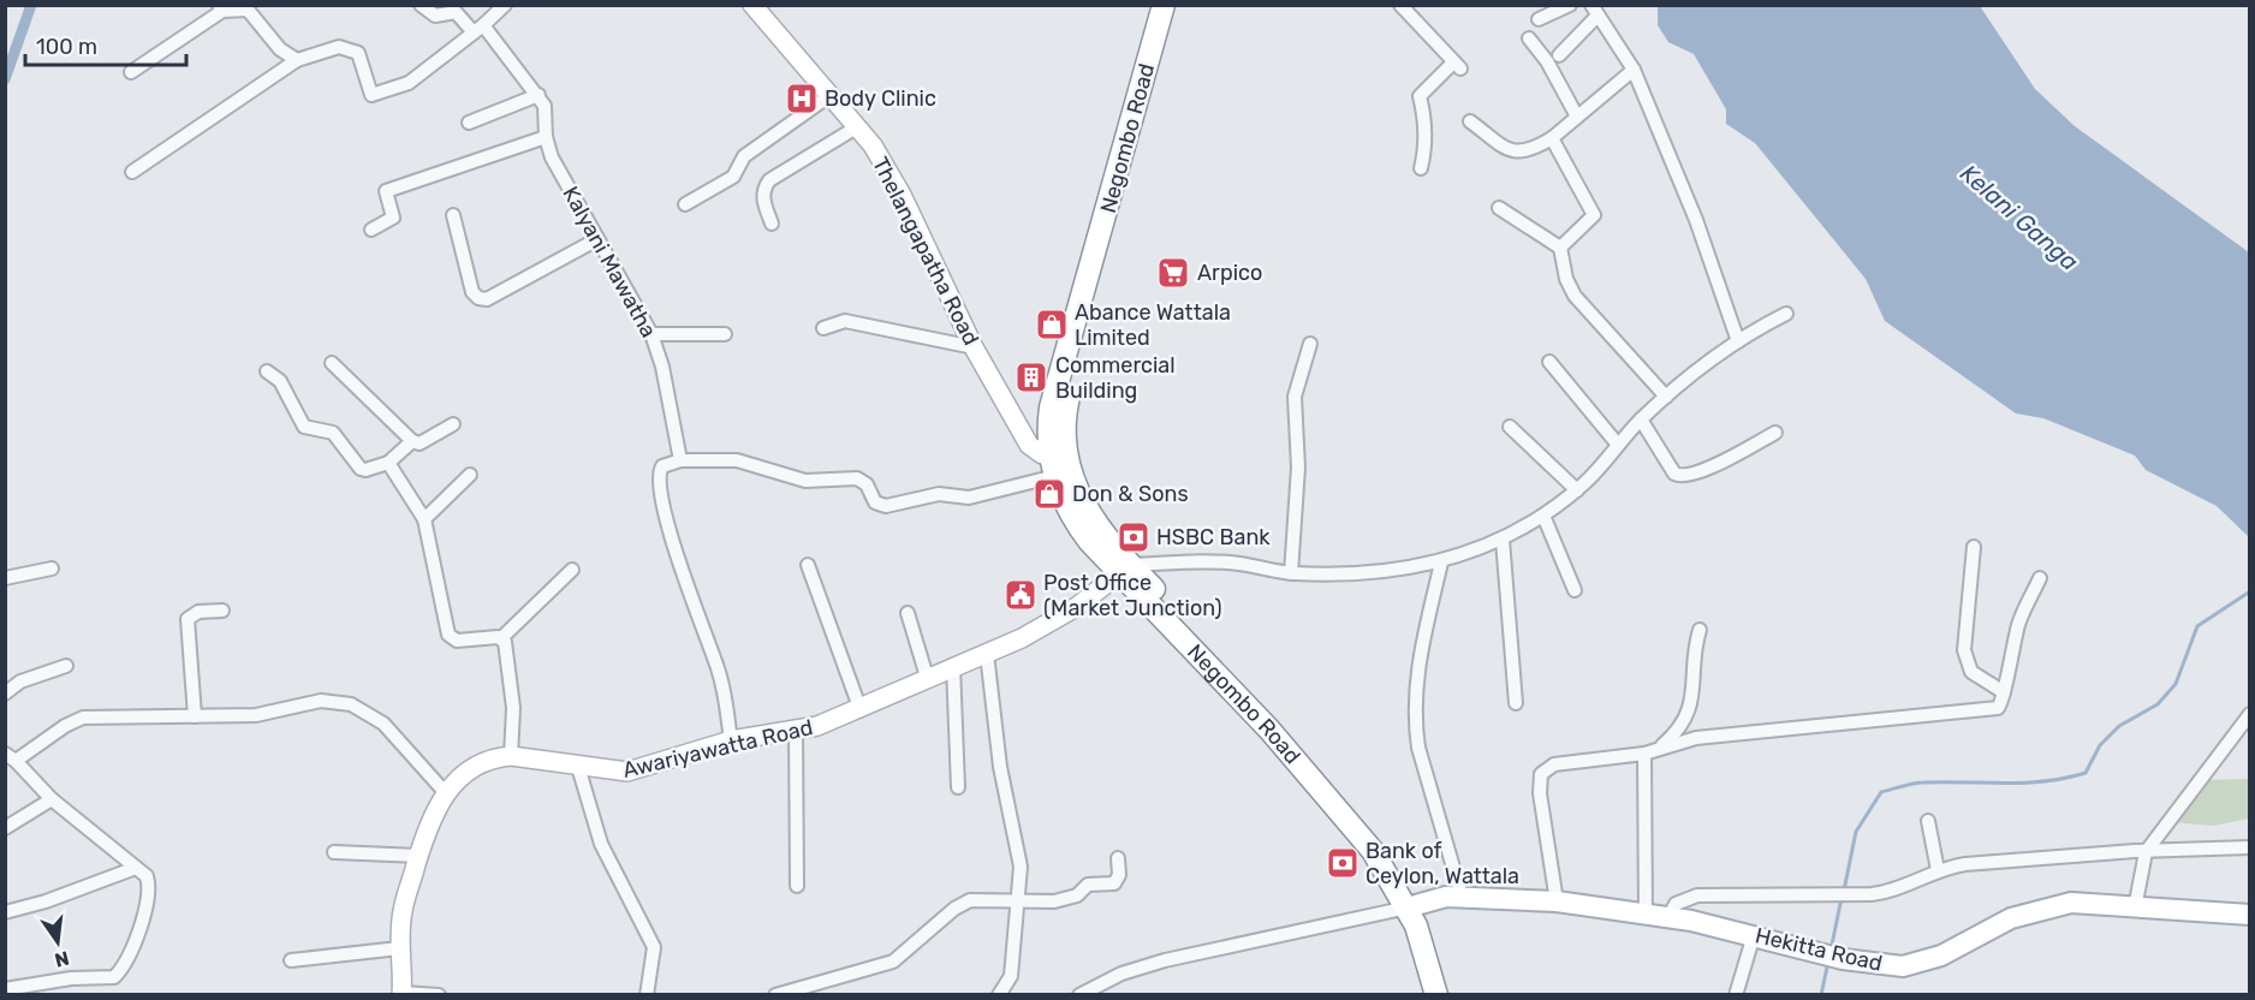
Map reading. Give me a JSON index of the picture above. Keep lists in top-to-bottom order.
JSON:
{
  "streets": {
    "highway": ["Negombo Road"],
    "main road": ["Hekitta Road"],
    "street": ["Thelangapatha Road", "Kalyani Mawatha", "Awariyawatta Road"]
  },
  "crossings": [
    ["Negombo Road", "Thelangapatha Road"],
    ["Negombo Road", "Awariyawatta Road"],
    ["Negombo Road", "Hekitta Road"]
  ],
  "water": ["Kelani Ganga"],
  "places": {
    "hospital": ["Body Clinic"],
    "supermarket": ["Arpico"],
    "shop": ["Abance Wattala Limited", "Don & Sons"],
    "building": ["Commercial Building"],
    "bank": ["HSBC Bank", "Bank of Ceylon, Wattala"],
    "public building": ["Post Office (Market Junction)"]
  },
  "scale_bar": "100 m",
  "north": "bottom"
}
